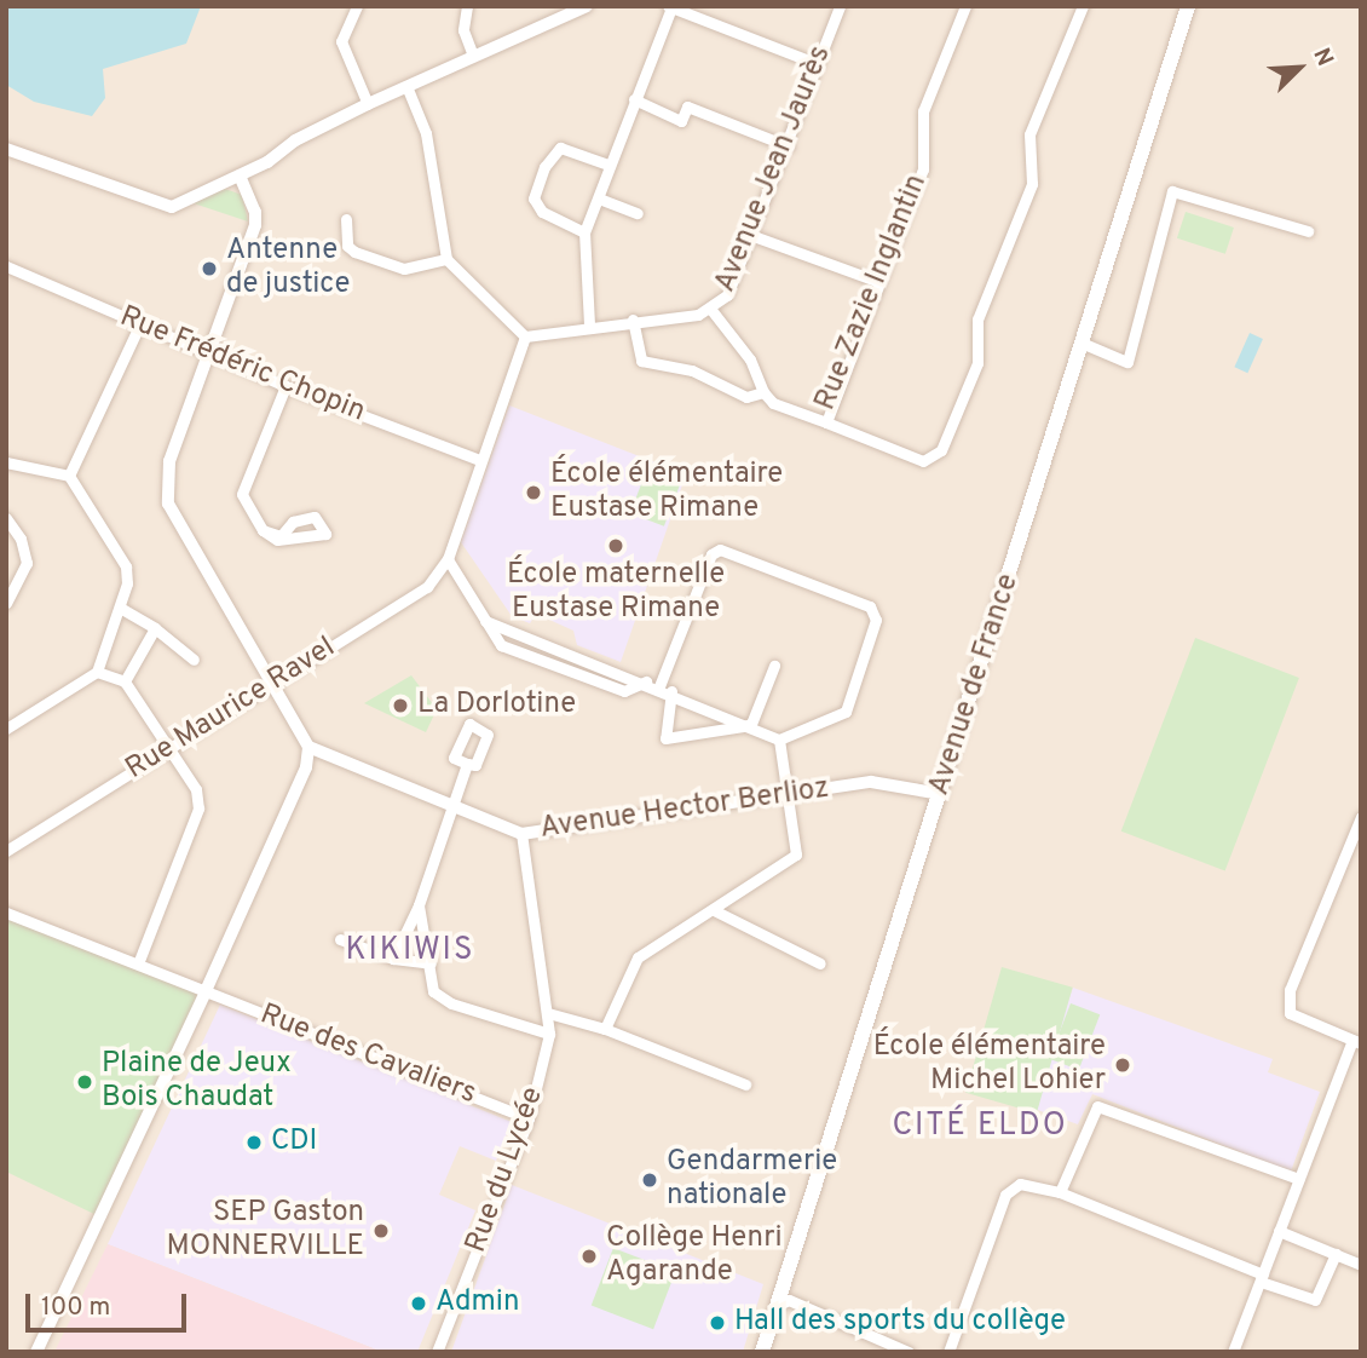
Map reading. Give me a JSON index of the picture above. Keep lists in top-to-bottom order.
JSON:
{
  "streets": {
    "main road": ["Avenue de France"],
    "street": [
      "Avenue Jean Jaurès",
      "Rue Zazie Inglantin",
      "Rue Frédéric Chopin",
      "Rue Maurice Ravel",
      "Avenue Hector Berlioz",
      "Rue des Cavaliers",
      "Rue du Lycée"
    ]
  },
  "crossings": [
    ["Avenue de France", "Avenue Hector Berlioz"],
    ["Avenue Hector Berlioz", "Rue du Lycée"],
    ["Rue des Cavaliers", "Rue du Lycée"]
  ],
  "districts": ["KIKIWIS", "CITÉ ELDO"],
  "places": [
    "Antenne de justice",
    "École élémentaire Eustase Rimane",
    "École maternelle Eustase Rimane",
    "La Dorlotine",
    "École élémentaire Michel Lohier",
    "Plaine de Jeux Bois Chaudat",
    "CDI",
    "Gendarmerie nationale",
    "SEP Gaston MONNERVILLE",
    "Collège Henri Agarande",
    "Admin",
    "Hall des sports du collège"
  ],
  "scale_bar": "100 m",
  "north": "top right"
}
